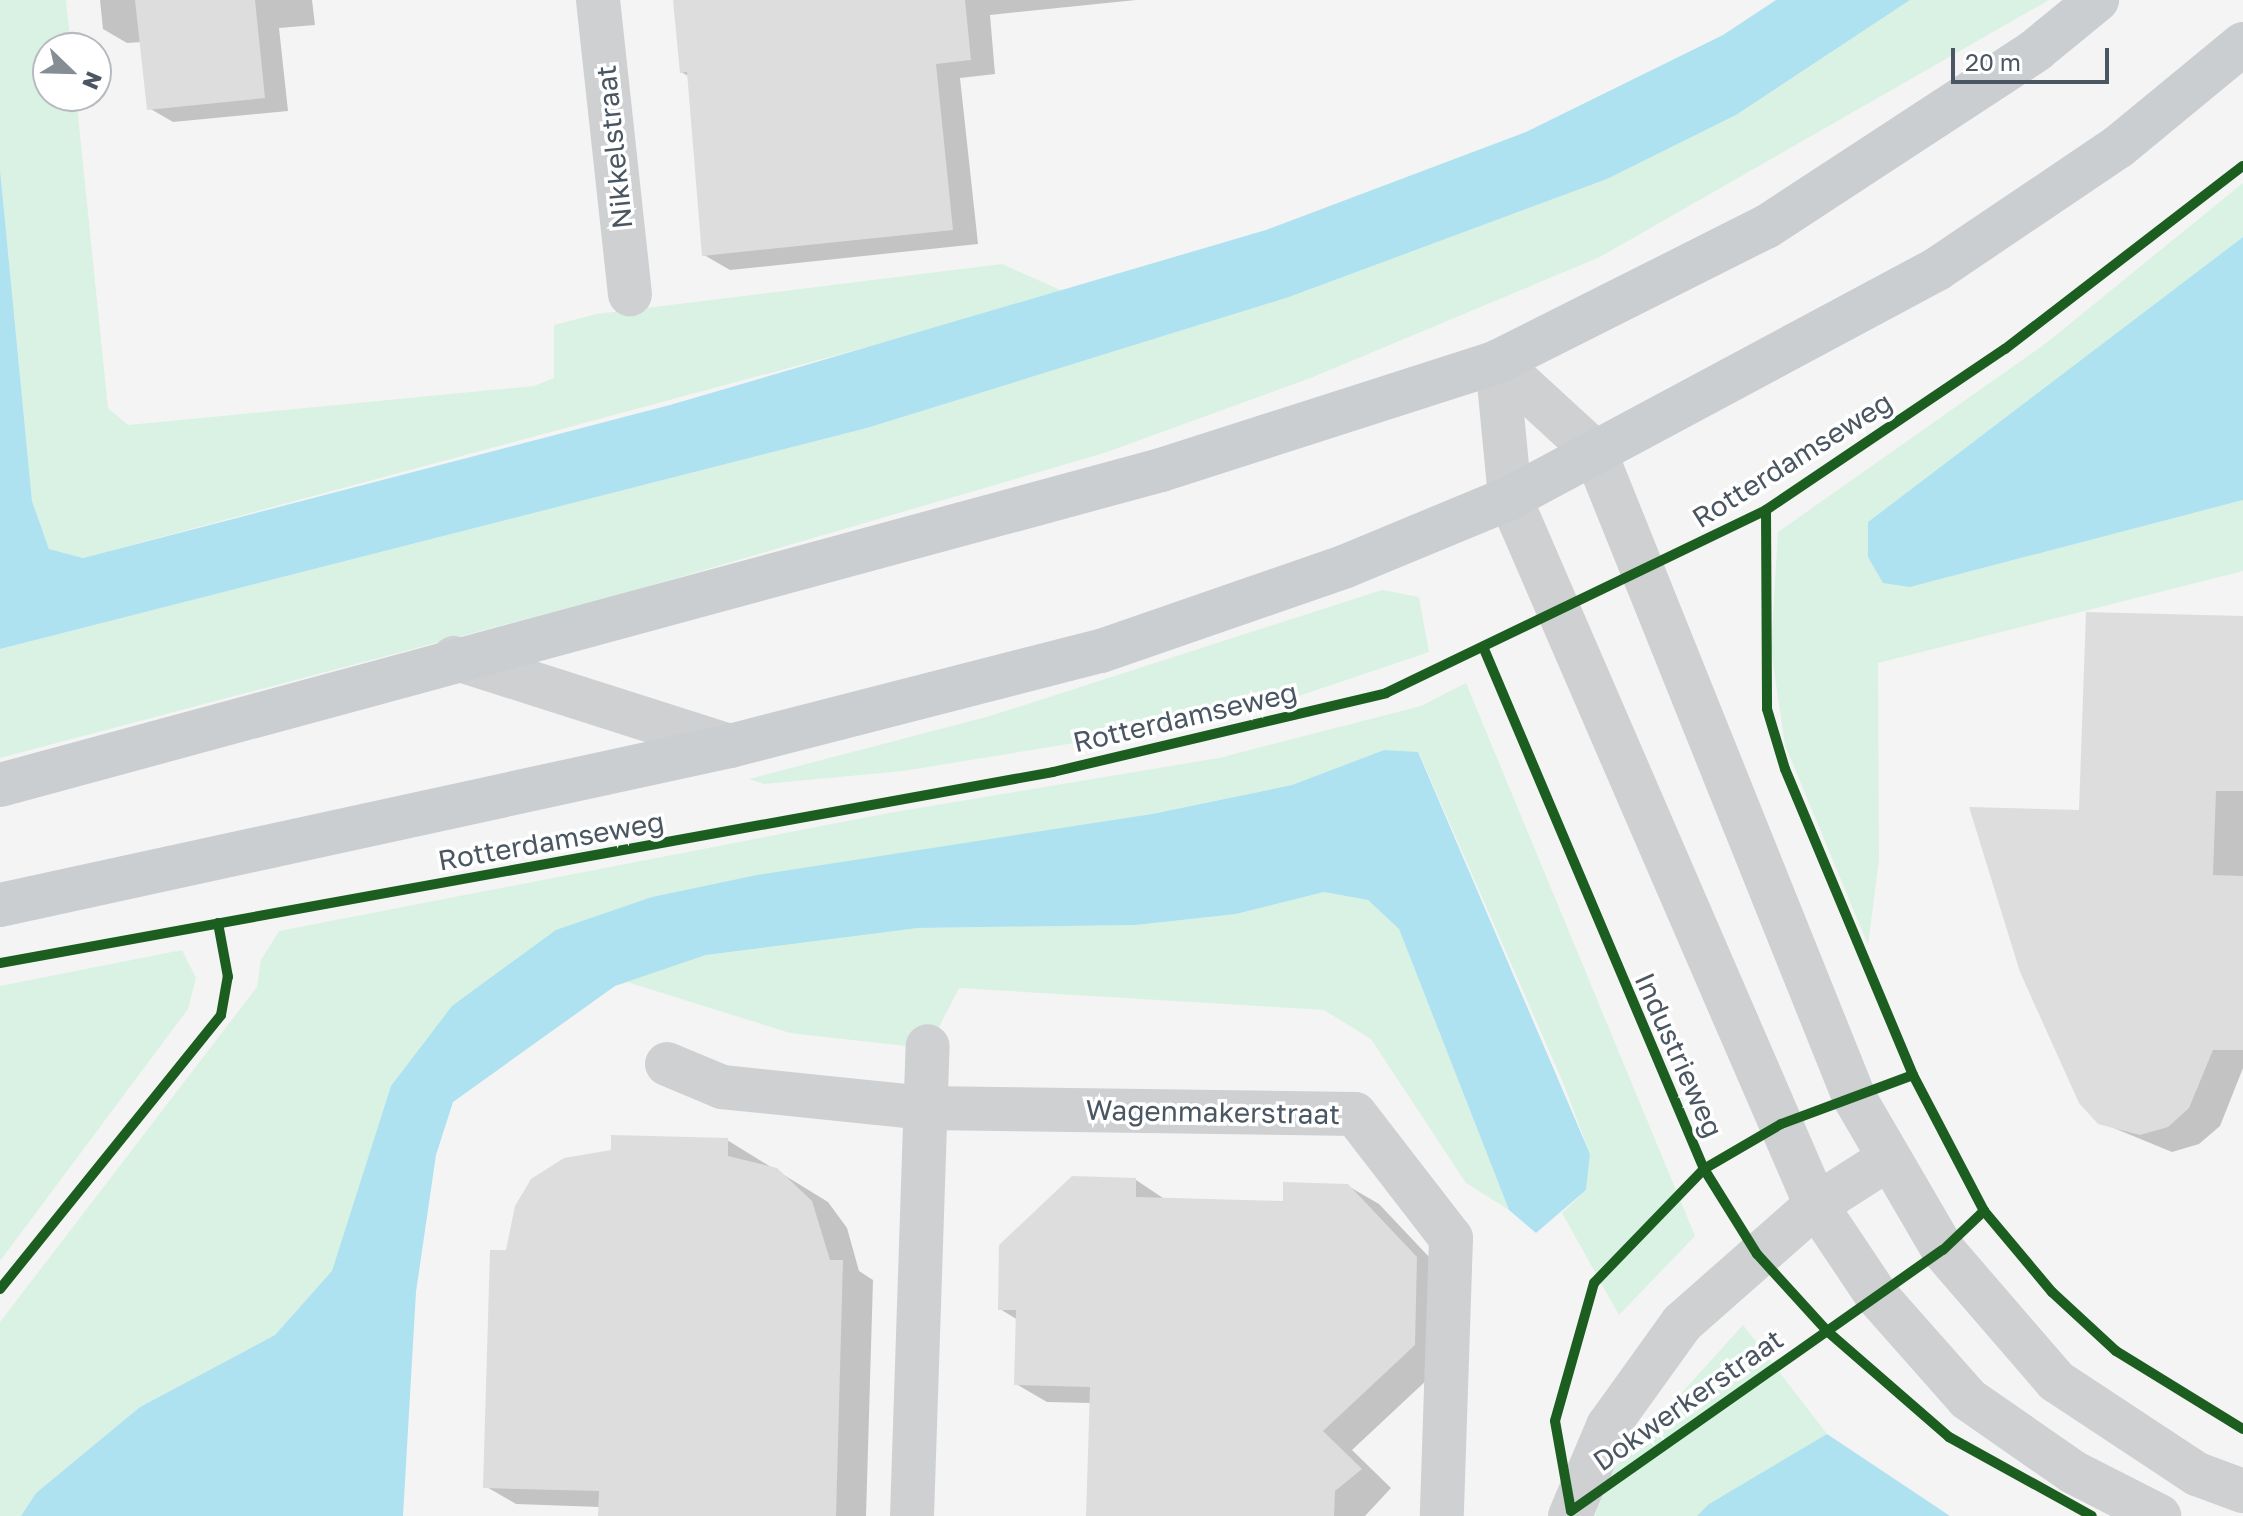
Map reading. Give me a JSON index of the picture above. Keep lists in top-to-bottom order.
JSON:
{
  "streets": {
    "main road": ["Rotterdamseweg"],
    "street": ["Nikkelstraat", "Wagenmakerstraat", "Dokwerkerstraat"],
    "cycle path": ["Industrieweg"]
  },
  "scale_bar": "20 m",
  "north": "bottom right"
}
